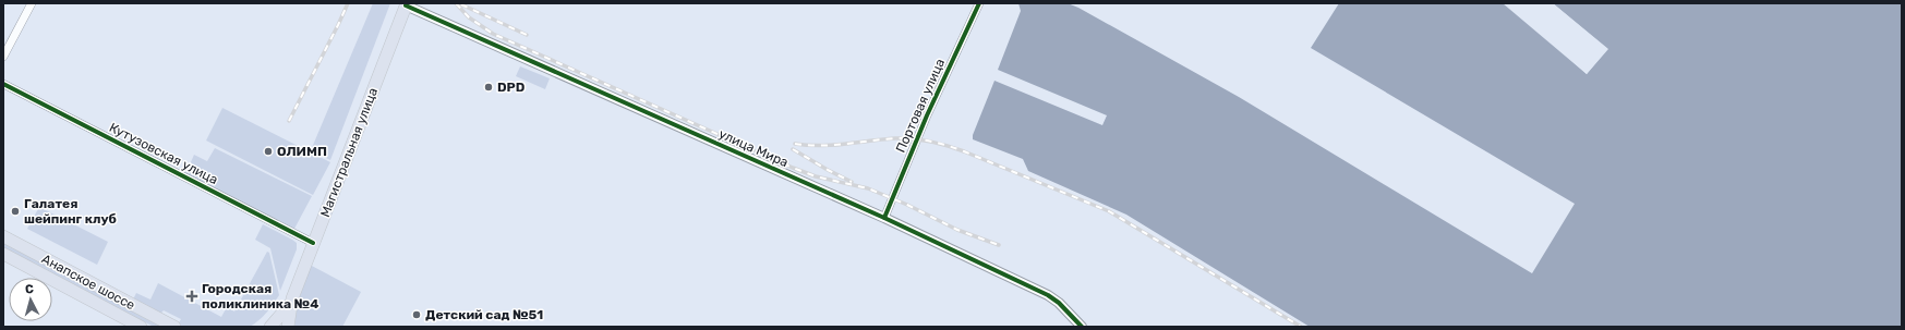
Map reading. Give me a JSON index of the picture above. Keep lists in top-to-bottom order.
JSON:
{
  "streets": {
    "highway": ["Магистральная улица", "Анапское шоссе"],
    "street": ["Портовая улица", "улица Мира", "Кутузовская улица"]
  },
  "crossings": [
    ["Портовая улица", "улица Мира"],
    ["улица Мира", "Магистральная улица"],
    ["Магистральная улица", "Кутузовская улица"]
  ],
  "places": {
    "other": [
      "DPD",
      "ОЛИМП",
      "Галатея шейпинг клуб",
      "Детский сад №51"
    ],
    "health": ["Городская поликлиника №4"]
  },
  "north": "top"
}
